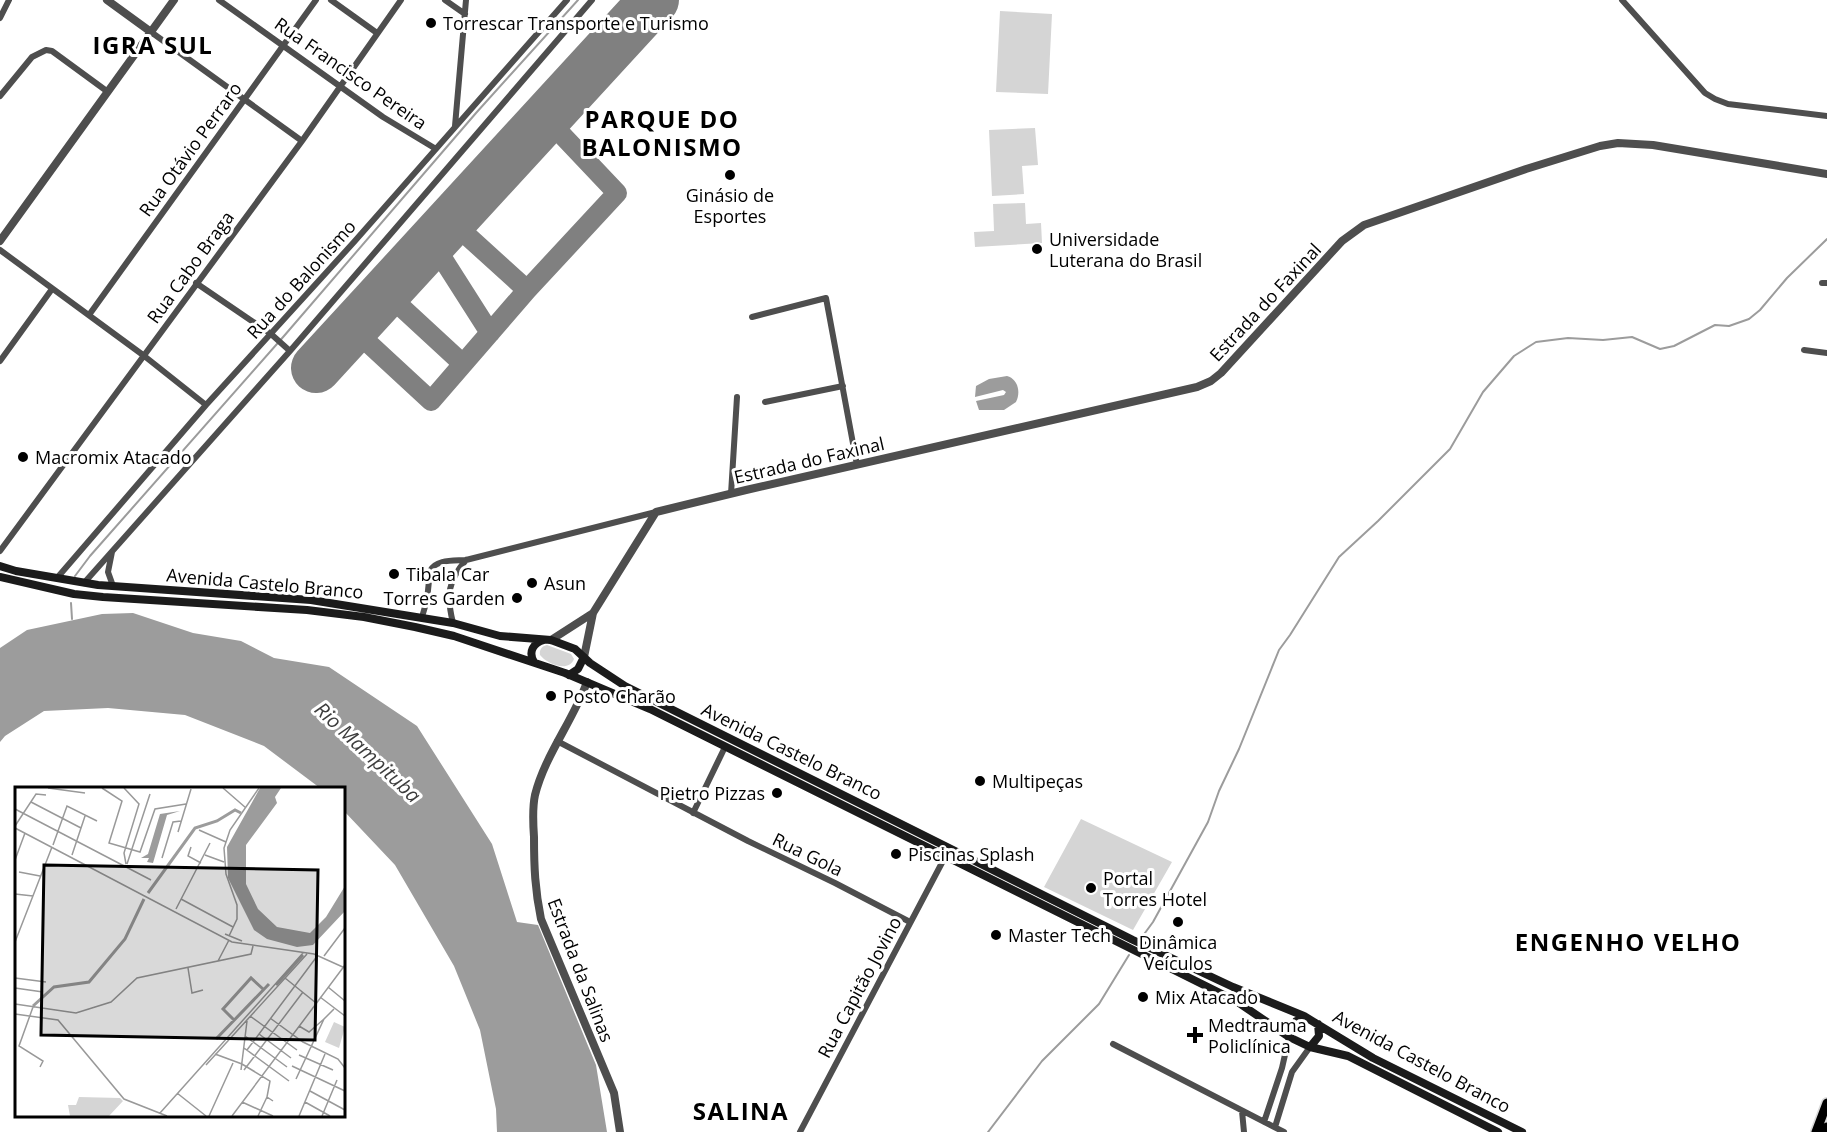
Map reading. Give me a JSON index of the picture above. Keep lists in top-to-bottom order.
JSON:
{
  "streets": {
    "main road": ["Avenida Castelo Branco"],
    "street": [
      "Rua Francisco Pereira",
      "Rua Otávio Perraro",
      "Rua Cabo Braga",
      "Rua do Balonismo",
      "Estrada do Faxinal",
      "Rua Gola",
      "Estrada da Salinas",
      "Rua Capitão Jovino"
    ]
  },
  "crossings": [
    ["Rua Francisco Pereira", "Rua Otávio Perraro"],
    ["Rua Francisco Pereira", "Rua Cabo Braga"],
    ["Rua Francisco Pereira", "Rua do Balonismo"],
    ["Rua do Balonismo", "Avenida Castelo Branco"],
    ["Avenida Castelo Branco", "Estrada da Salinas"],
    ["Avenida Castelo Branco", "Rua Capitão Jovino"],
    ["Rua Gola", "Estrada da Salinas"],
    ["Rua Gola", "Rua Capitão Jovino"]
  ],
  "districts": [
    "IGRA SUL",
    "PARQUE DO BALONISMO",
    "ENGENHO VELHO",
    "SALINA"
  ],
  "water": ["Rio Mampituba"],
  "places": {
    "other": [
      "Torrescar Transporte e Turismo",
      "Ginásio de Esportes",
      "Universidade Luterana do Brasil",
      "Macromix Atacado",
      "Tibala Car",
      "Asun",
      "Torres Garden",
      "Posto Charão",
      "Multipeças",
      "Pietro Pizzas",
      "Piscinas Splash",
      "Portal Torres Hotel",
      "Dinâmica Veículos",
      "Master Tech",
      "Mix Atacado"
    ],
    "health": ["Medtrauma Policlínica"]
  }
}
